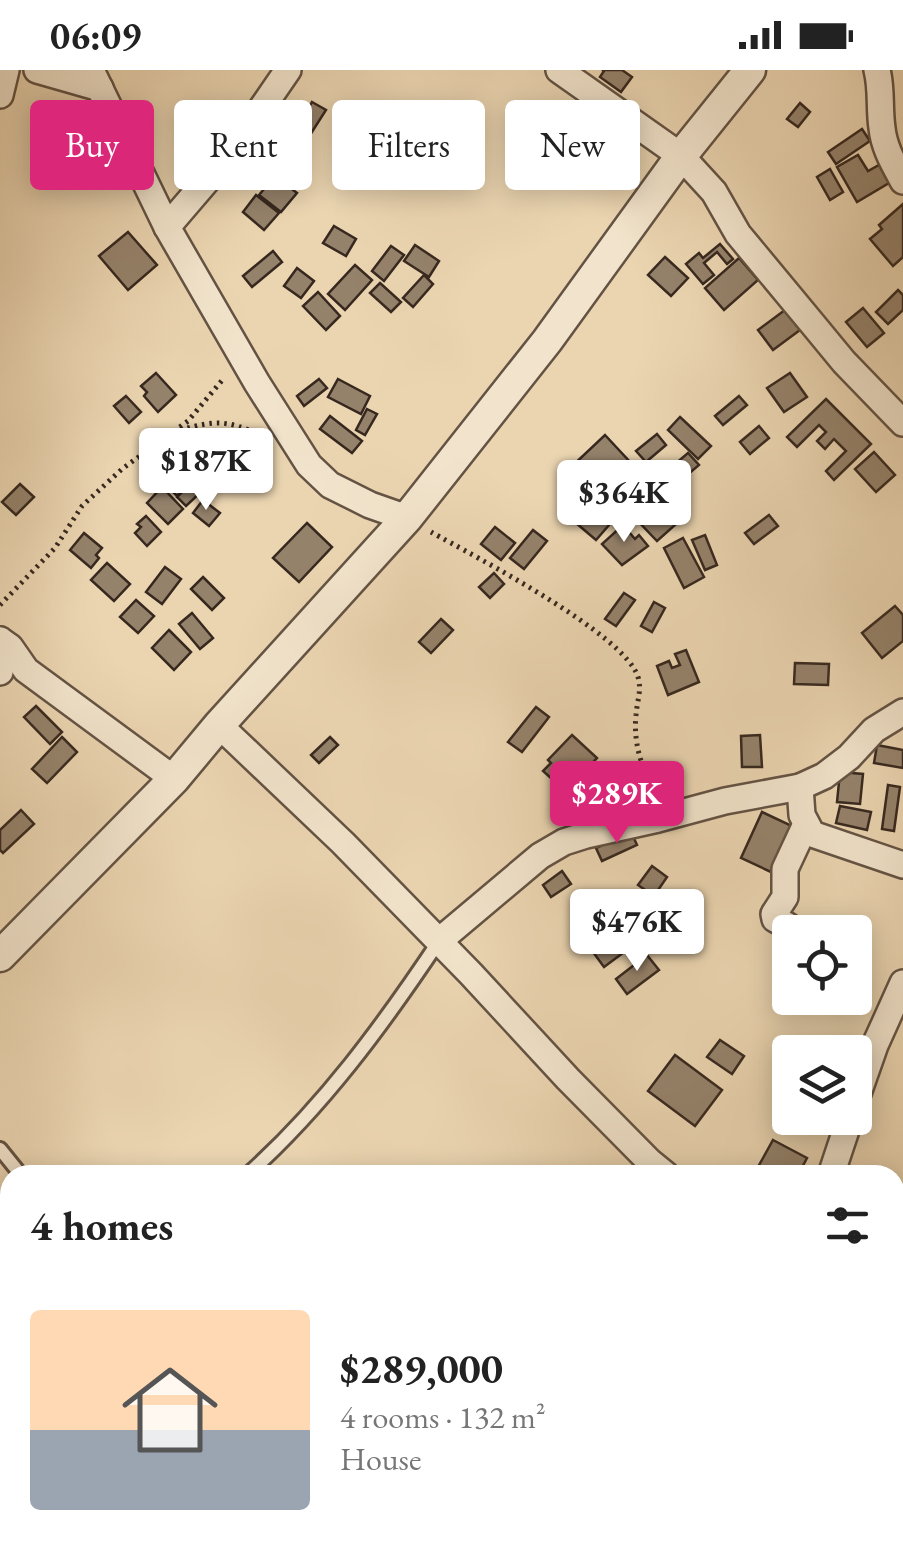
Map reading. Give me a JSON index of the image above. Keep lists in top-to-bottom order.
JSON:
{
  "page": {
    "status": "06:09",
    "chip": [
      "Buy",
      "Rent",
      "Filters",
      "New"
    ],
    "price": [
      "$187K",
      "$364K",
      "$289K",
      "$476K"
    ],
    "heading": "4 homes",
    "list": [
      {
        "name": "$289,000",
        "note": "4 rooms · 132 m² · House"
      }
    ]
  }
}
